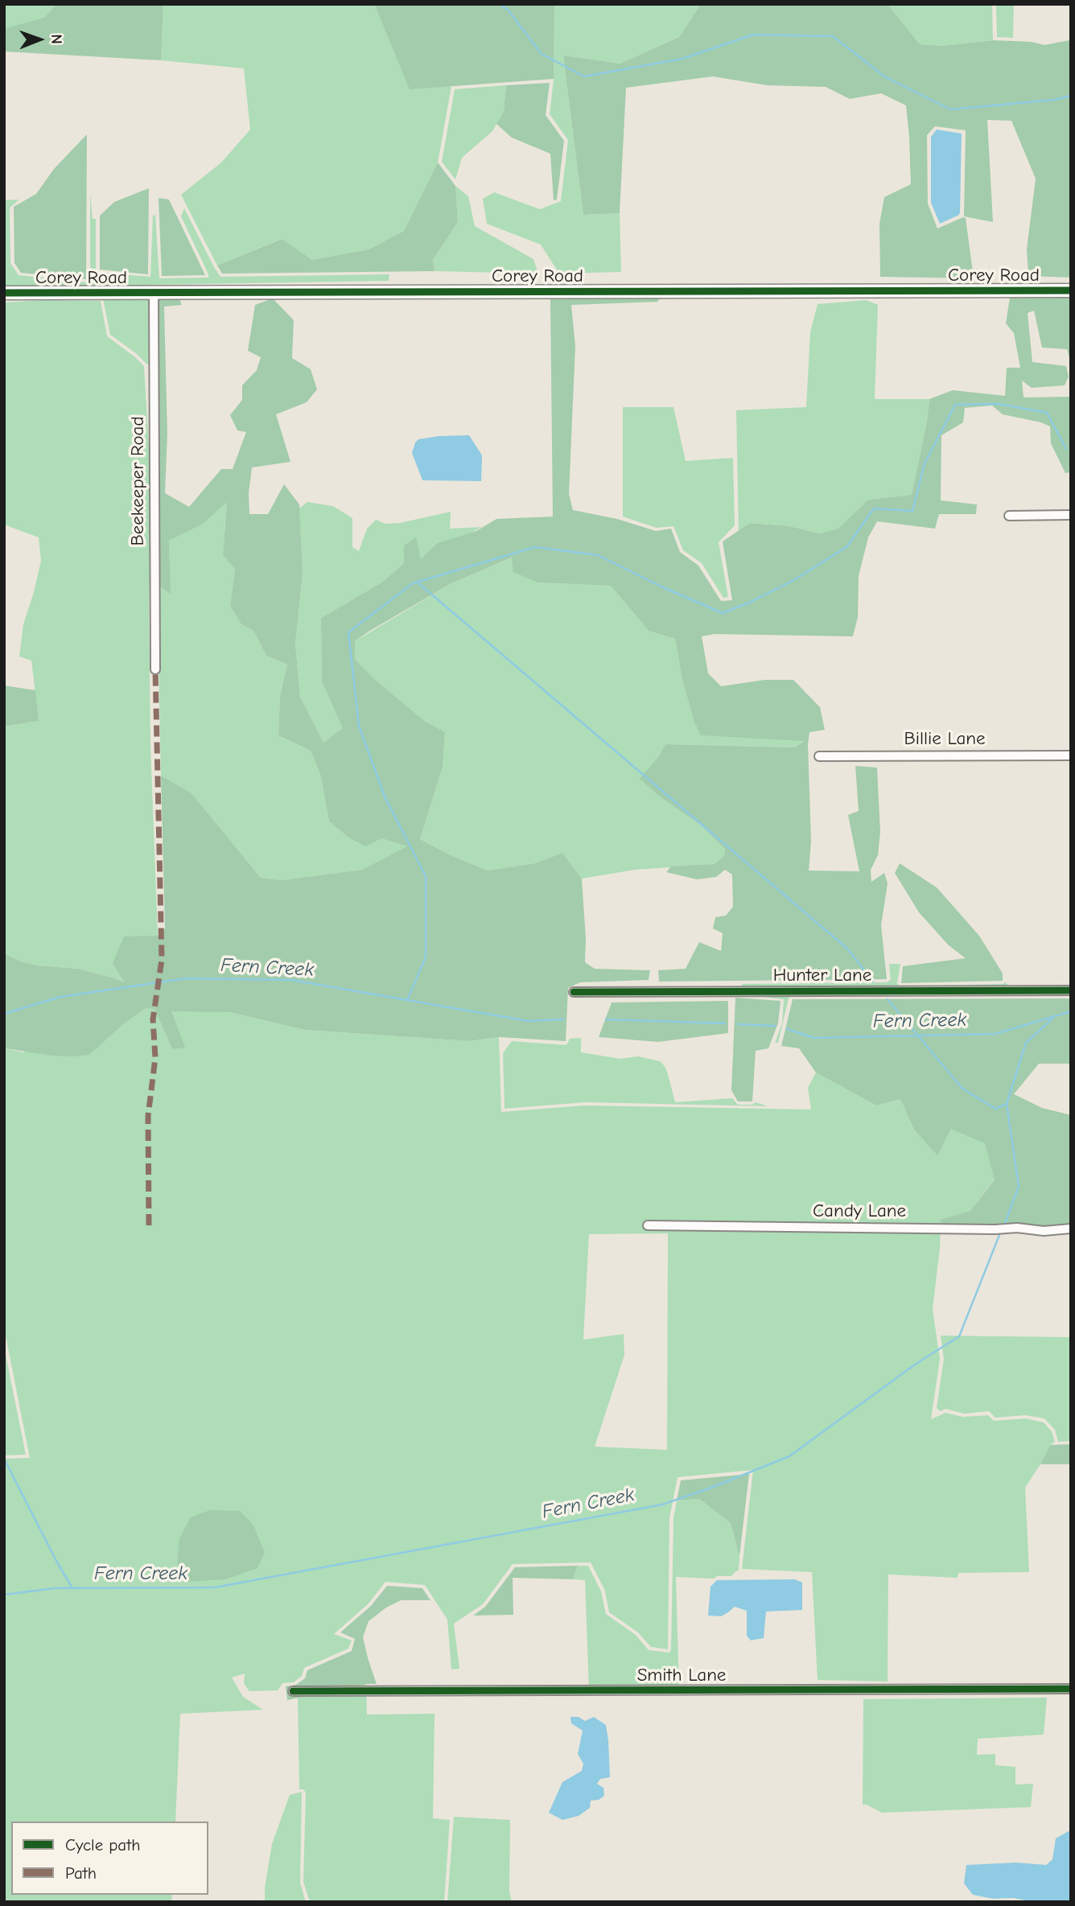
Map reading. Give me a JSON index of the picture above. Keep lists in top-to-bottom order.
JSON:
{
  "streets": {
    "street": [
      "Corey Road",
      "Beekeeper Road",
      "Billie Lane",
      "Hunter Lane",
      "Candy Lane",
      "Smith Lane"
    ]
  },
  "crossings": [
    ["Corey Road", "Beekeeper Road"]
  ],
  "water": ["Fern Creek"],
  "legend": ["Cycle path", "Path"],
  "north": "right"
}
